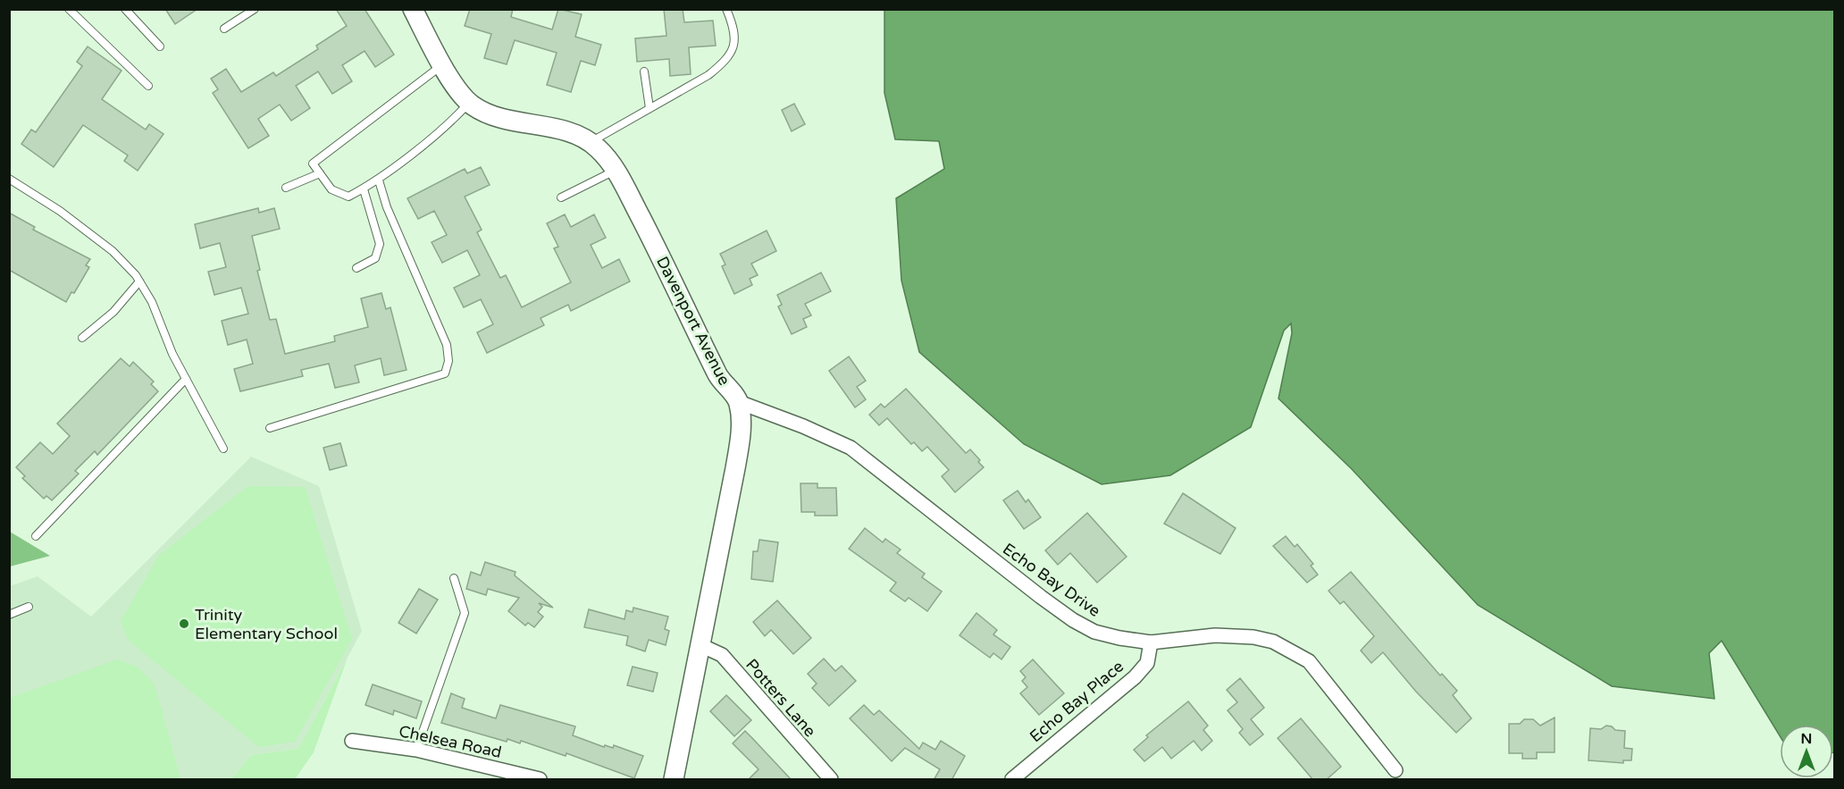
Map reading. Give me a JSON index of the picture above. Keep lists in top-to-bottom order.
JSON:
{
  "streets": {
    "street": [
      "Davenport Avenue",
      "Echo Bay Drive",
      "Potters Lane",
      "Echo Bay Place",
      "Chelsea Road"
    ]
  },
  "crossings": [
    ["Davenport Avenue", "Echo Bay Drive"],
    ["Davenport Avenue", "Potters Lane"],
    ["Echo Bay Drive", "Echo Bay Place"]
  ],
  "places": ["Trinity Elementary School"],
  "north": "top"
}
